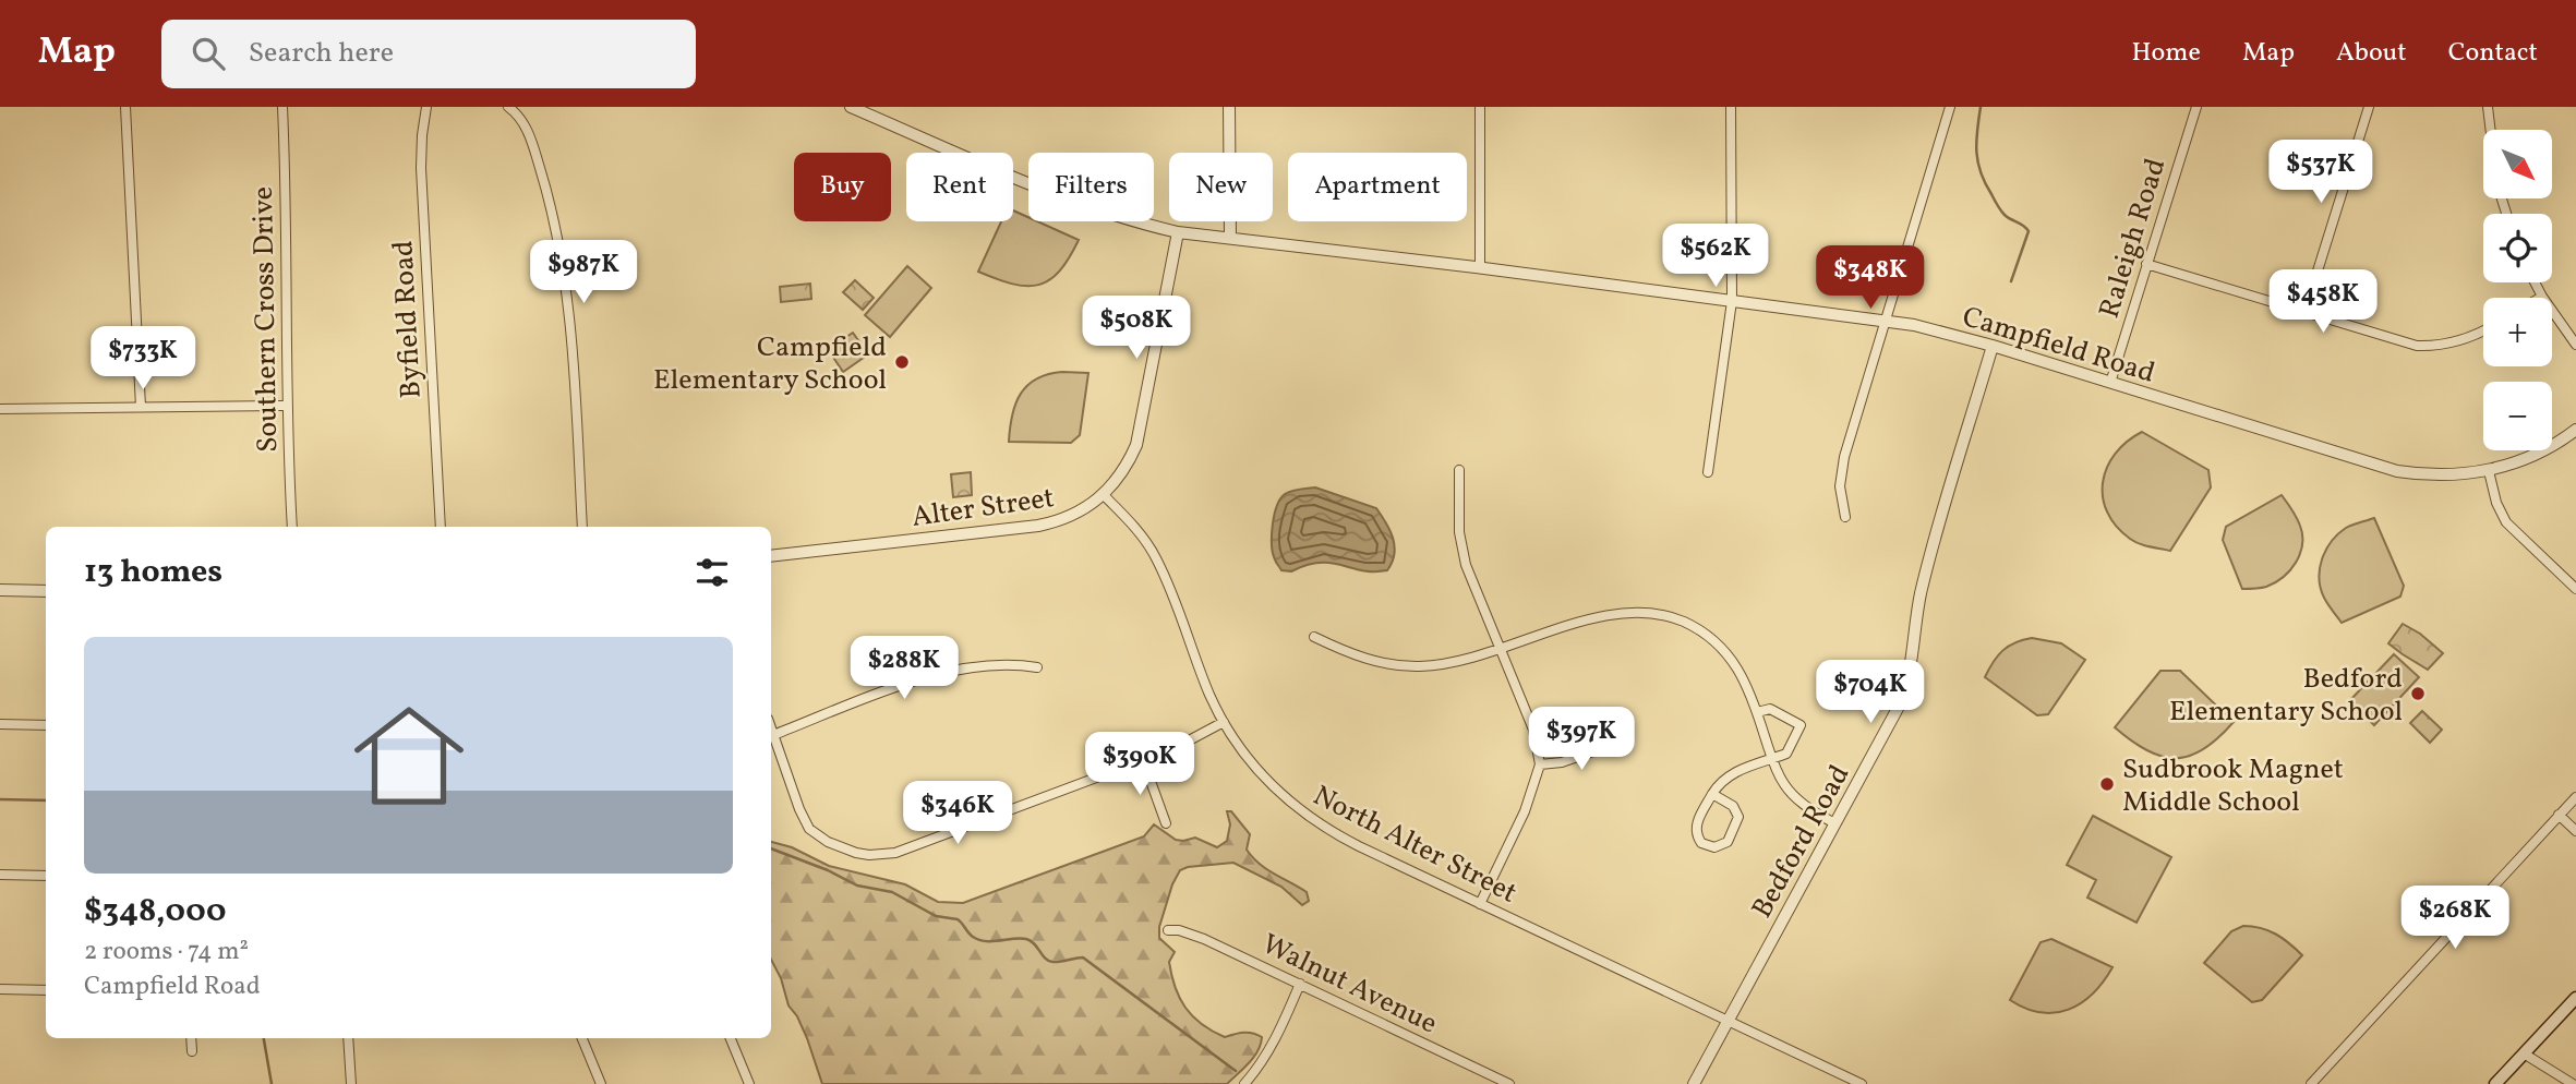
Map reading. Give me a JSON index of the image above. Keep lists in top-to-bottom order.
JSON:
{
  "streets": {
    "street": [
      "Raleigh Road",
      "Southern Cross Drive",
      "Byfield Road",
      "Campfield Road",
      "Alter Street",
      "Bedford Road",
      "North Alter Street",
      "Walnut Avenue"
    ]
  },
  "crossings": [
    ["Raleigh Road", "Campfield Road"],
    ["Campfield Road", "Alter Street"],
    ["Campfield Road", "Bedford Road"],
    ["Alter Street", "North Alter Street"],
    ["Bedford Road", "North Alter Street"]
  ],
  "places": ["Campfield Elementary School", "Bedford Elementary School", "Sudbrook Magnet Middle School"],
  "north": "bottom right",
  "page": {
    "header": "Map",
    "search": "Search here",
    "nav": [
      "Home",
      "Map",
      "About",
      "Contact"
    ],
    "map_buttons": ["+", "−"],
    "price": [
      "$537K",
      "$562K",
      "$987K",
      "$348K",
      "$458K",
      "$508K",
      "$733K",
      "$288K",
      "$704K",
      "$397K",
      "$390K",
      "$346K",
      "$268K"
    ],
    "chip": [
      "Buy",
      "Rent",
      "Filters",
      "New",
      "Apartment"
    ],
    "heading": "13 homes",
    "list": [
      {
        "name": "$348,000",
        "note": "2 rooms · 74 m² · Campfield Road"
      }
    ]
  }
}
